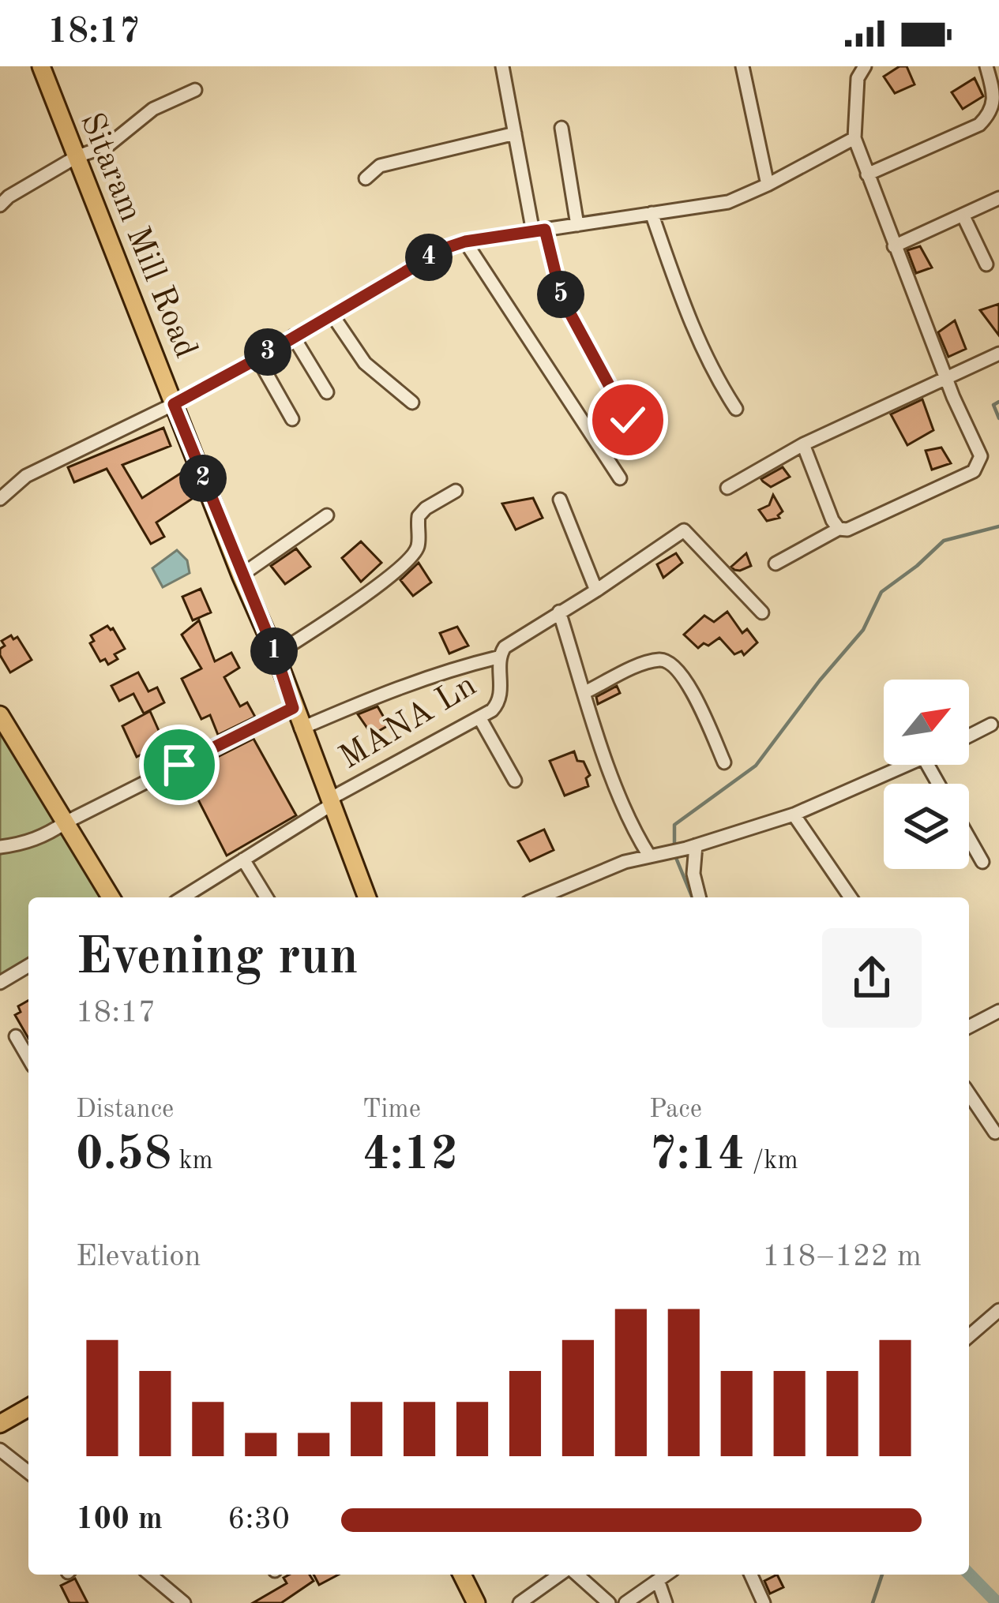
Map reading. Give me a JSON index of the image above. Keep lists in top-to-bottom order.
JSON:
{
  "streets": {
    "main road": ["Sitaram Mill Road"],
    "street": ["MANA Ln"]
  },
  "crossings": [
    ["Sitaram Mill Road", "MANA Ln"]
  ],
  "north": "top right",
  "page": {
    "status": "18:17",
    "pins": [
      "4",
      "5",
      "3",
      "2",
      "1"
    ],
    "heading": ["Evening run", "18:17"],
    "stats": [
      ["Distance", "0.58 km"],
      ["Time", "4:12"],
      ["Pace", "7:14 /km"]
    ],
    "chart": ["Elevation", "118–122 m"],
    "list": [
      {
        "name": "100 m",
        "note": "6:30"
      }
    ]
  }
}
